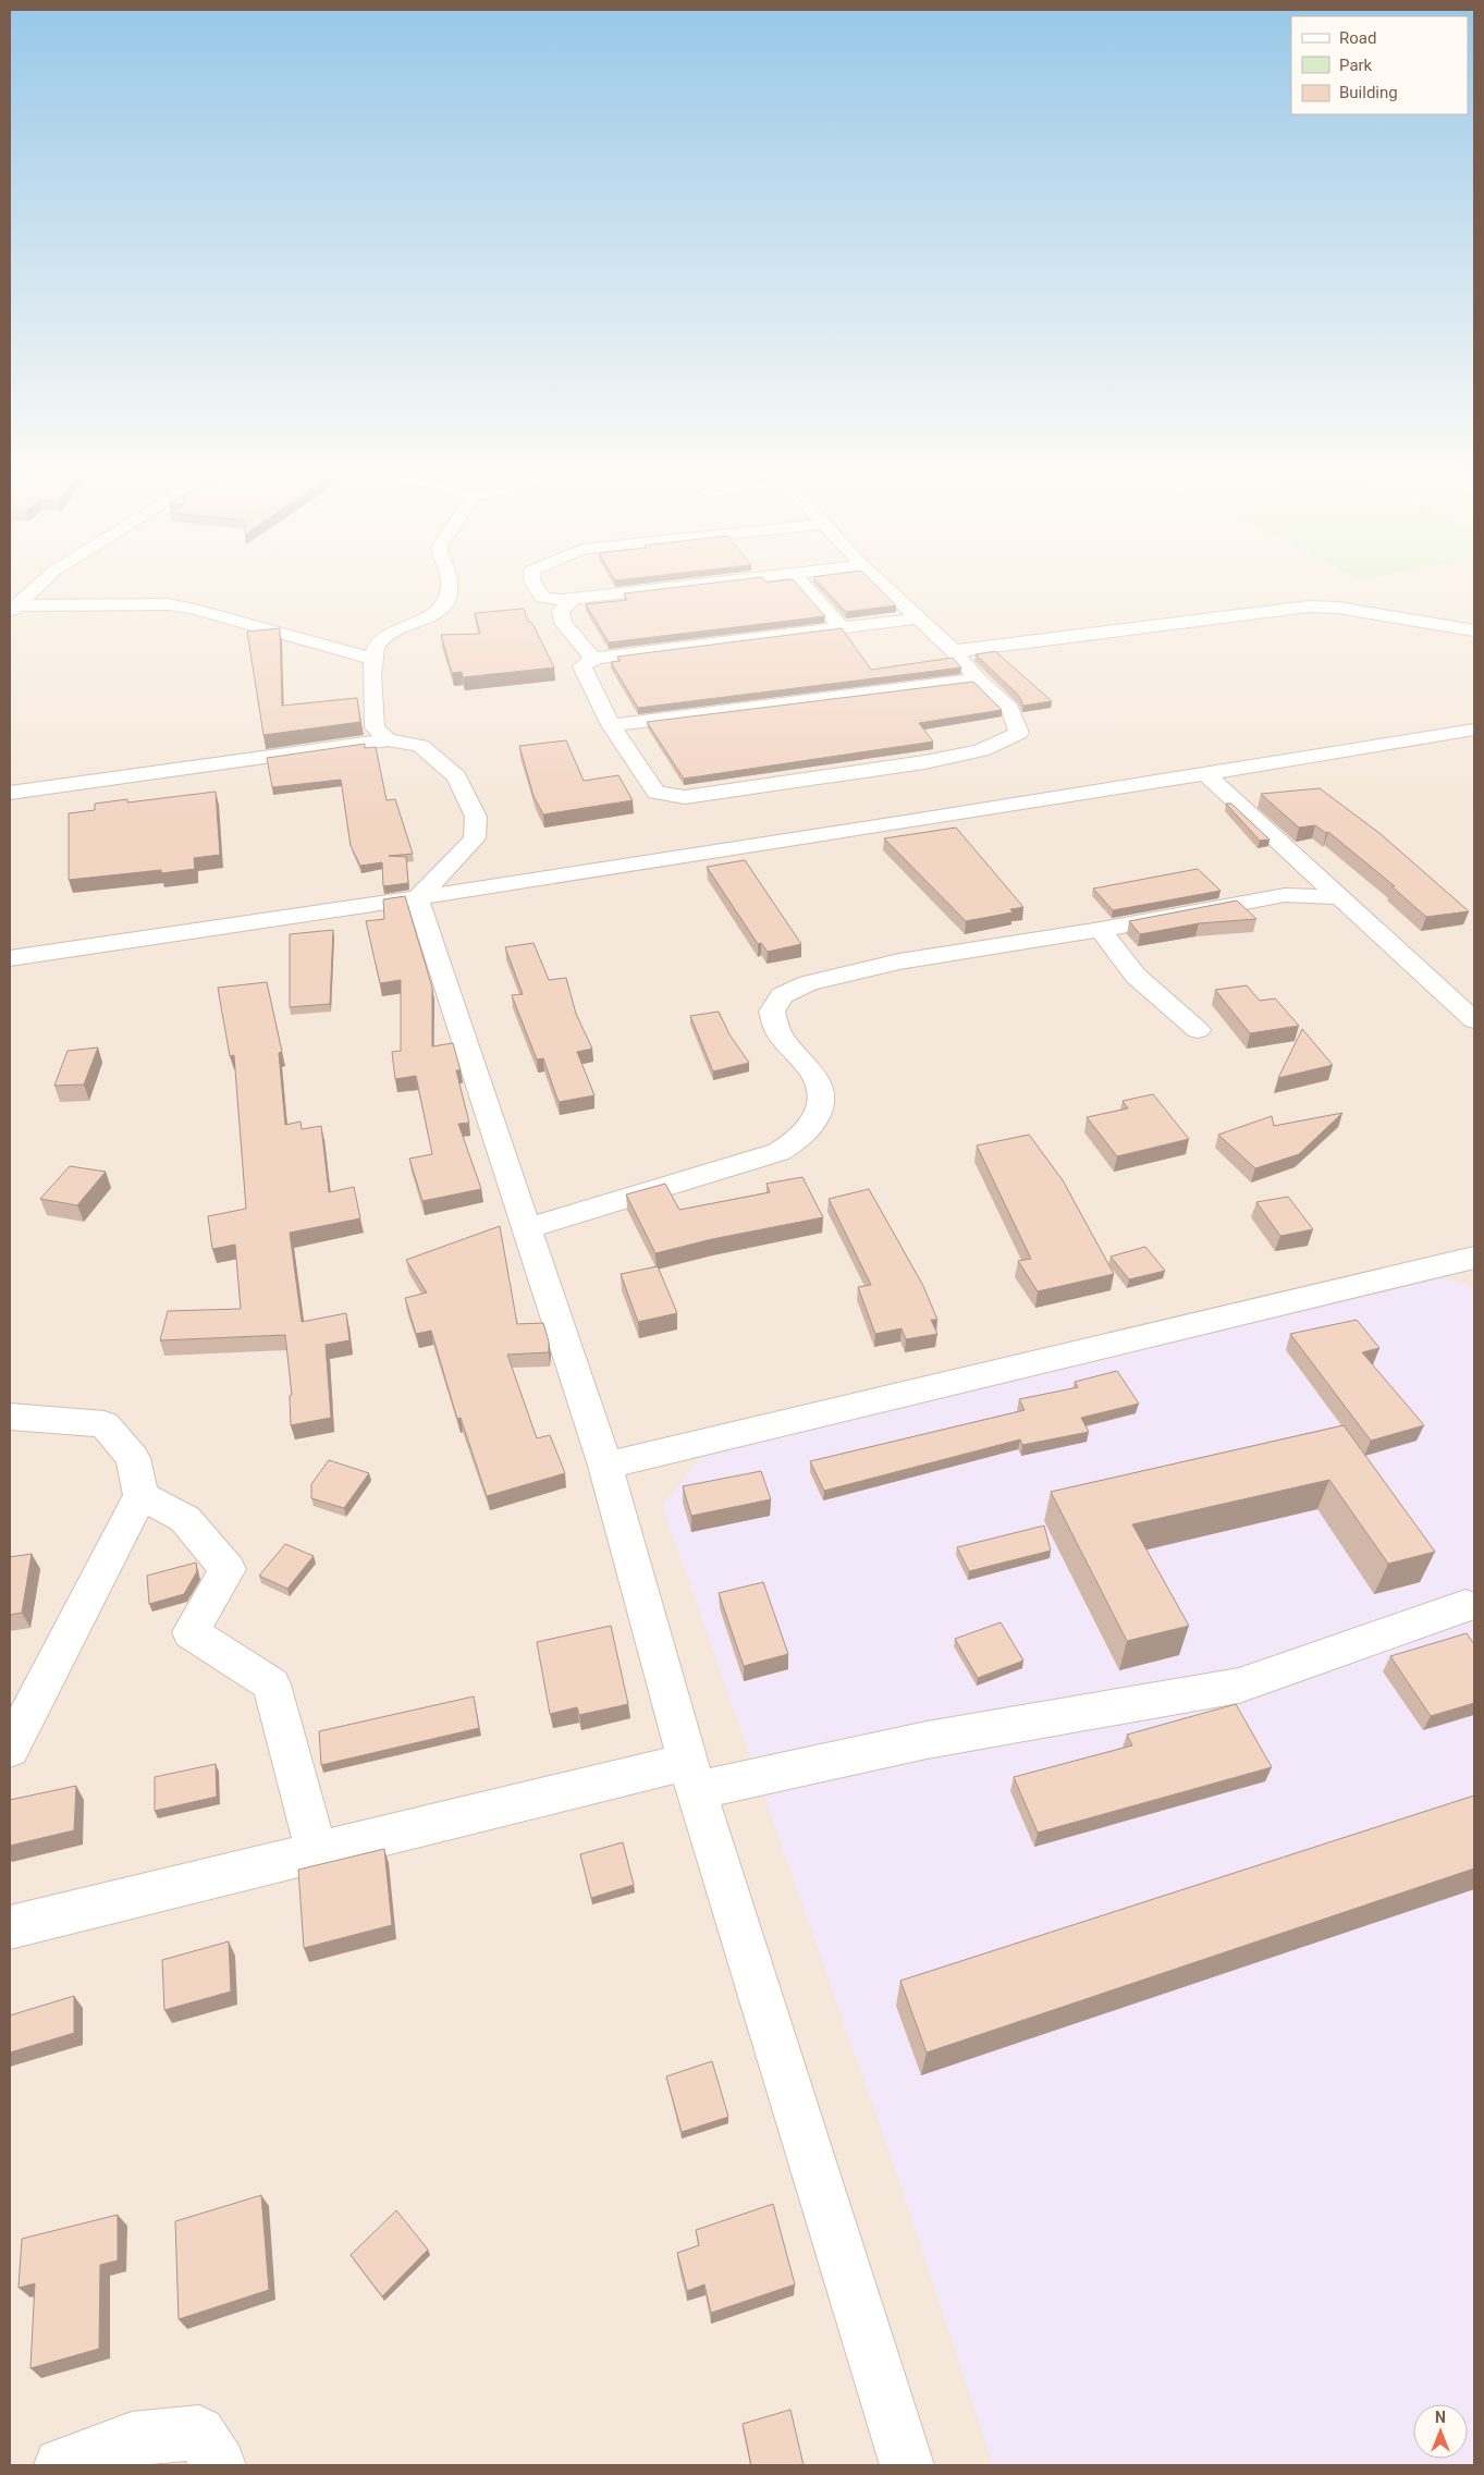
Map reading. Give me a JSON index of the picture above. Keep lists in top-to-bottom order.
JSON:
{
  "legend": ["Road", "Park", "Building"],
  "north": "top"
}
